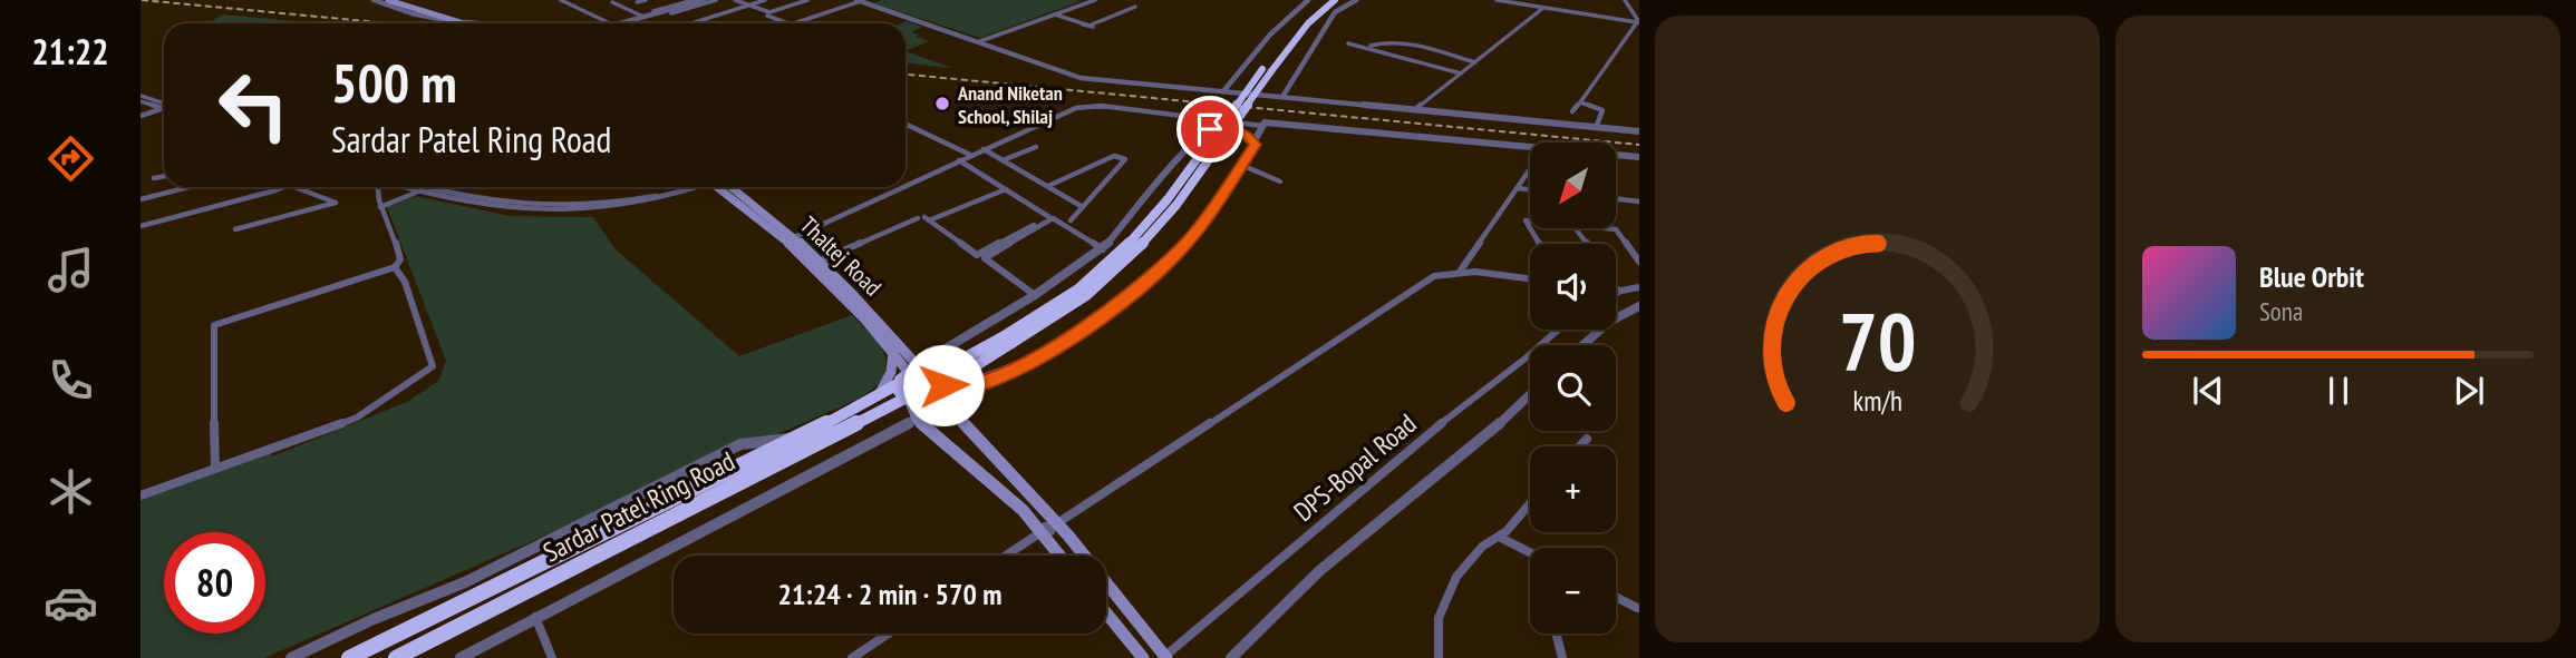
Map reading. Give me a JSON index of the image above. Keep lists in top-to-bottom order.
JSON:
{
  "streets": {
    "highway": ["Sardar Patel Ring Road"],
    "main road": ["Thaltej Road"],
    "street": ["DPS-Bopal Road"]
  },
  "crossings": [
    ["Thaltej Road", "Sardar Patel Ring Road"]
  ],
  "places": ["Anand Niketan School, Shilaj"],
  "north": "bottom left",
  "page": {
    "tabs": "21:22",
    "turn": ["500 m", "Sardar Patel Ring Road"],
    "map_buttons": ["+", "−"],
    "song": ["Blue Orbit", "Sona"],
    "limit": "80",
    "trip": "21:24 · 2 min · 570 m",
    "gauge": ["70", "km/h"]
  }
}
